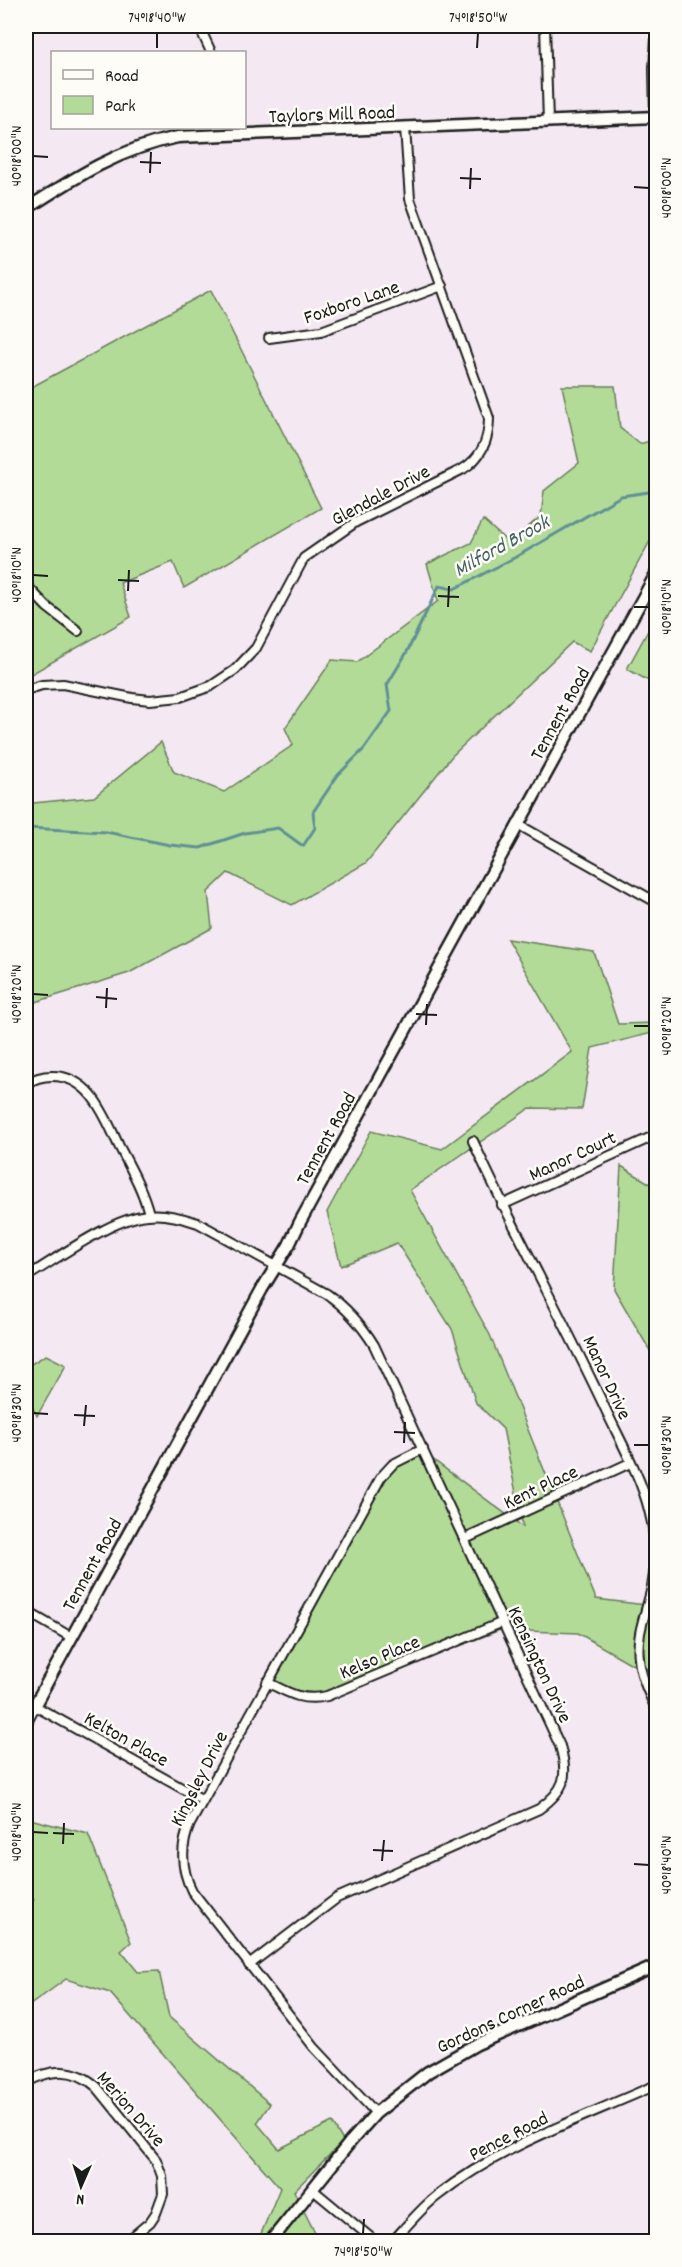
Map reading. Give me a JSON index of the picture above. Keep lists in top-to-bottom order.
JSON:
{
  "streets": {
    "street": [
      "Taylors Mill Road",
      "Foxboro Lane",
      "Glendale Drive",
      "Tennent Road",
      "Manor Court",
      "Manor Drive",
      "Kent Place",
      "Kelso Place",
      "Kensington Drive",
      "Kelton Place",
      "Kingsley Drive",
      "Gordons Corner Road",
      "Merion Drive",
      "Pence Road"
    ]
  },
  "crossings": [
    ["Taylors Mill Road", "Glendale Drive"],
    ["Foxboro Lane", "Glendale Drive"],
    ["Tennent Road", "Kensington Drive"],
    ["Tennent Road", "Kelton Place"],
    ["Manor Court", "Manor Drive"],
    ["Manor Drive", "Kent Place"],
    ["Kent Place", "Kensington Drive"],
    ["Kelso Place", "Kensington Drive"],
    ["Kelso Place", "Kingsley Drive"],
    ["Kensington Drive", "Kingsley Drive"],
    ["Kelton Place", "Kingsley Drive"],
    ["Kingsley Drive", "Gordons Corner Road"]
  ],
  "water": ["Milford Brook"],
  "legend": ["Road", "Park"],
  "north": "bottom",
  "coordinates": [
    "74°18'40\"W",
    "74°18'50\"W",
    "40°18'00\"N",
    "40°18'10\"N",
    "40°18'20\"N",
    "40°18'30\"N",
    "40°18'40\"N"
  ]
}
